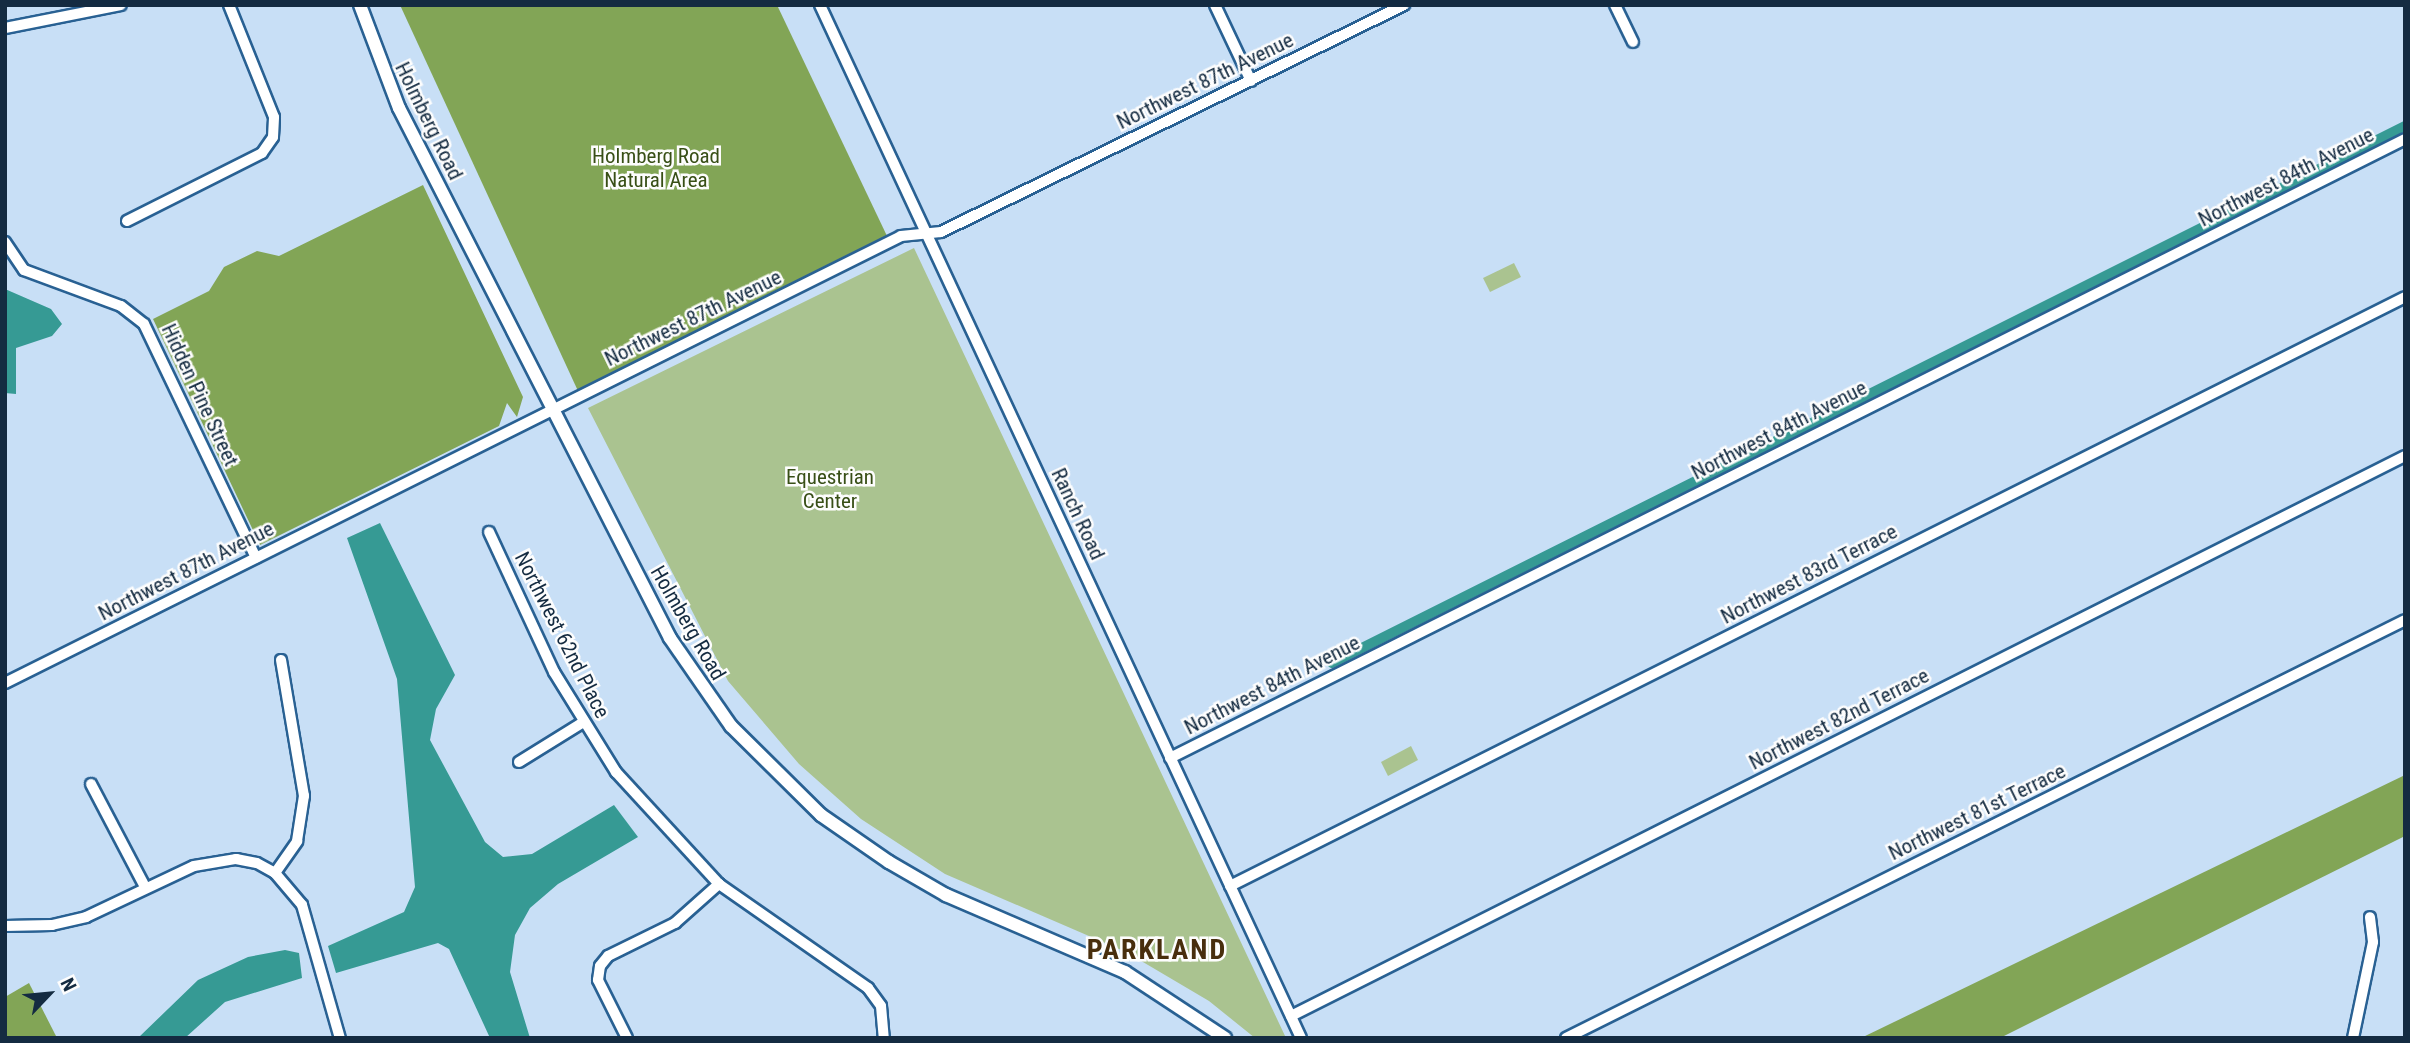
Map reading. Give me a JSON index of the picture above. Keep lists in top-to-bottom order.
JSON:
{
  "streets": {
    "street": [
      "Northwest 87th Avenue",
      "Holmberg Road",
      "Northwest 84th Avenue",
      "Hidden Pine Street",
      "Ranch Road",
      "Northwest 83rd Terrace",
      "Northwest 62nd Place",
      "Northwest 82nd Terrace",
      "Northwest 81st Terrace"
    ]
  },
  "crossings": [
    ["Northwest 87th Avenue", "Holmberg Road"],
    ["Northwest 87th Avenue", "Hidden Pine Street"],
    ["Northwest 87th Avenue", "Ranch Road"],
    ["Northwest 84th Avenue", "Ranch Road"],
    ["Ranch Road", "Northwest 83rd Terrace"],
    ["Ranch Road", "Northwest 82nd Terrace"]
  ],
  "districts": ["PARKLAND"],
  "parks": ["Holmberg Road Natural Area", "Equestrian Center"],
  "north": "top right"
}
